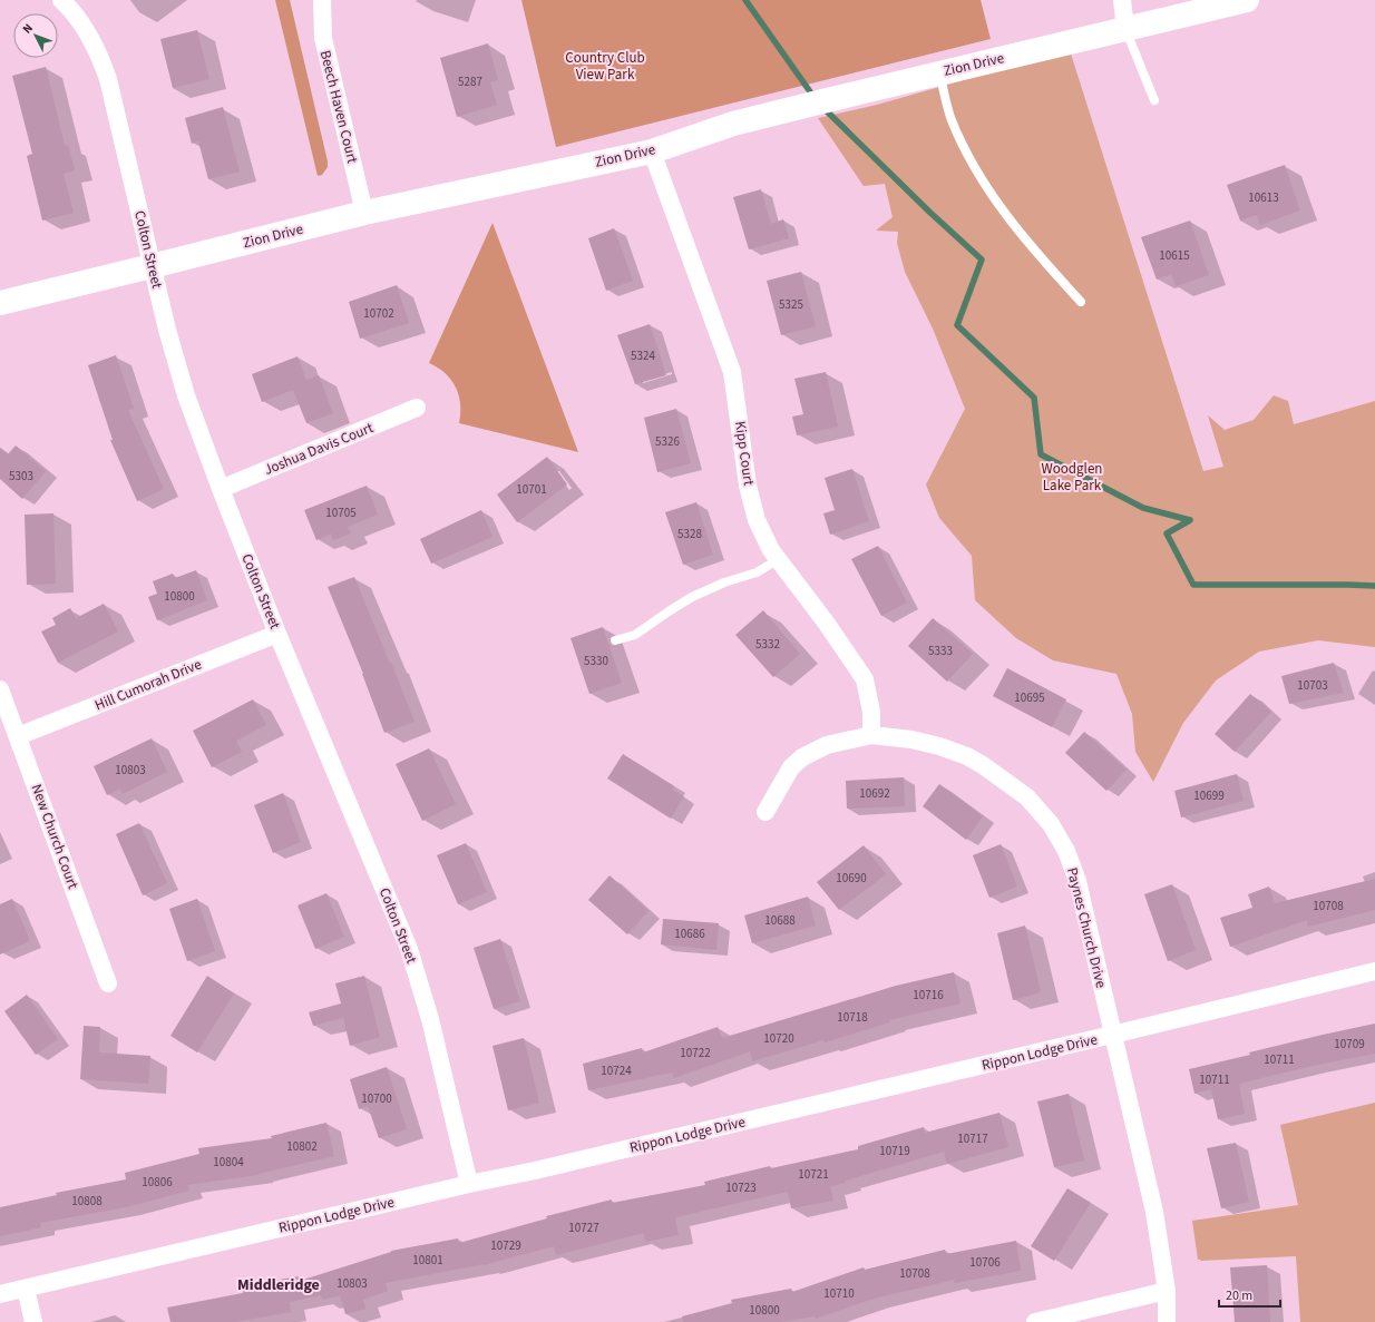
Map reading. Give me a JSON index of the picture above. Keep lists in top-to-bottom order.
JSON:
{
  "streets": {
    "main road": ["Zion Drive"],
    "street": [
      "Beech Haven Court",
      "Colton Street",
      "Joshua Davis Court",
      "Kipp Court",
      "Hill Cumorah Drive",
      "New Church Court",
      "Paynes Church Drive",
      "Rippon Lodge Drive"
    ]
  },
  "crossings": [
    ["Zion Drive", "Beech Haven Court"],
    ["Zion Drive", "Colton Street"],
    ["Zion Drive", "Kipp Court"],
    ["Colton Street", "Joshua Davis Court"],
    ["Colton Street", "Hill Cumorah Drive"],
    ["Colton Street", "Rippon Lodge Drive"],
    ["Kipp Court", "Paynes Church Drive"],
    ["Hill Cumorah Drive", "New Church Court"],
    ["Paynes Church Drive", "Rippon Lodge Drive"]
  ],
  "districts": ["Middleridge"],
  "parks": ["Country Club View Park", "Woodglen Lake Park"],
  "house_numbers": [
    "5287",
    "10613",
    "10615",
    "5325",
    "10702",
    "5324",
    "5326",
    "5303",
    "10701",
    "10705",
    "5328",
    "10800",
    "5332",
    "5333",
    "5330",
    "10703",
    "10695",
    "10803",
    "10692",
    "10699",
    "10690",
    "10708",
    "10688",
    "10686",
    "10716",
    "10718",
    "10720",
    "10709",
    "10722",
    "10711",
    "10724",
    "10711",
    "10700",
    "10717",
    "10802",
    "10719",
    "10804",
    "10721",
    "10806",
    "10723",
    "10808",
    "10727",
    "10729",
    "10801",
    "10706",
    "10708",
    "10803",
    "10710",
    "10800"
  ],
  "scale_bar": "20 m",
  "north": "top left"
}
